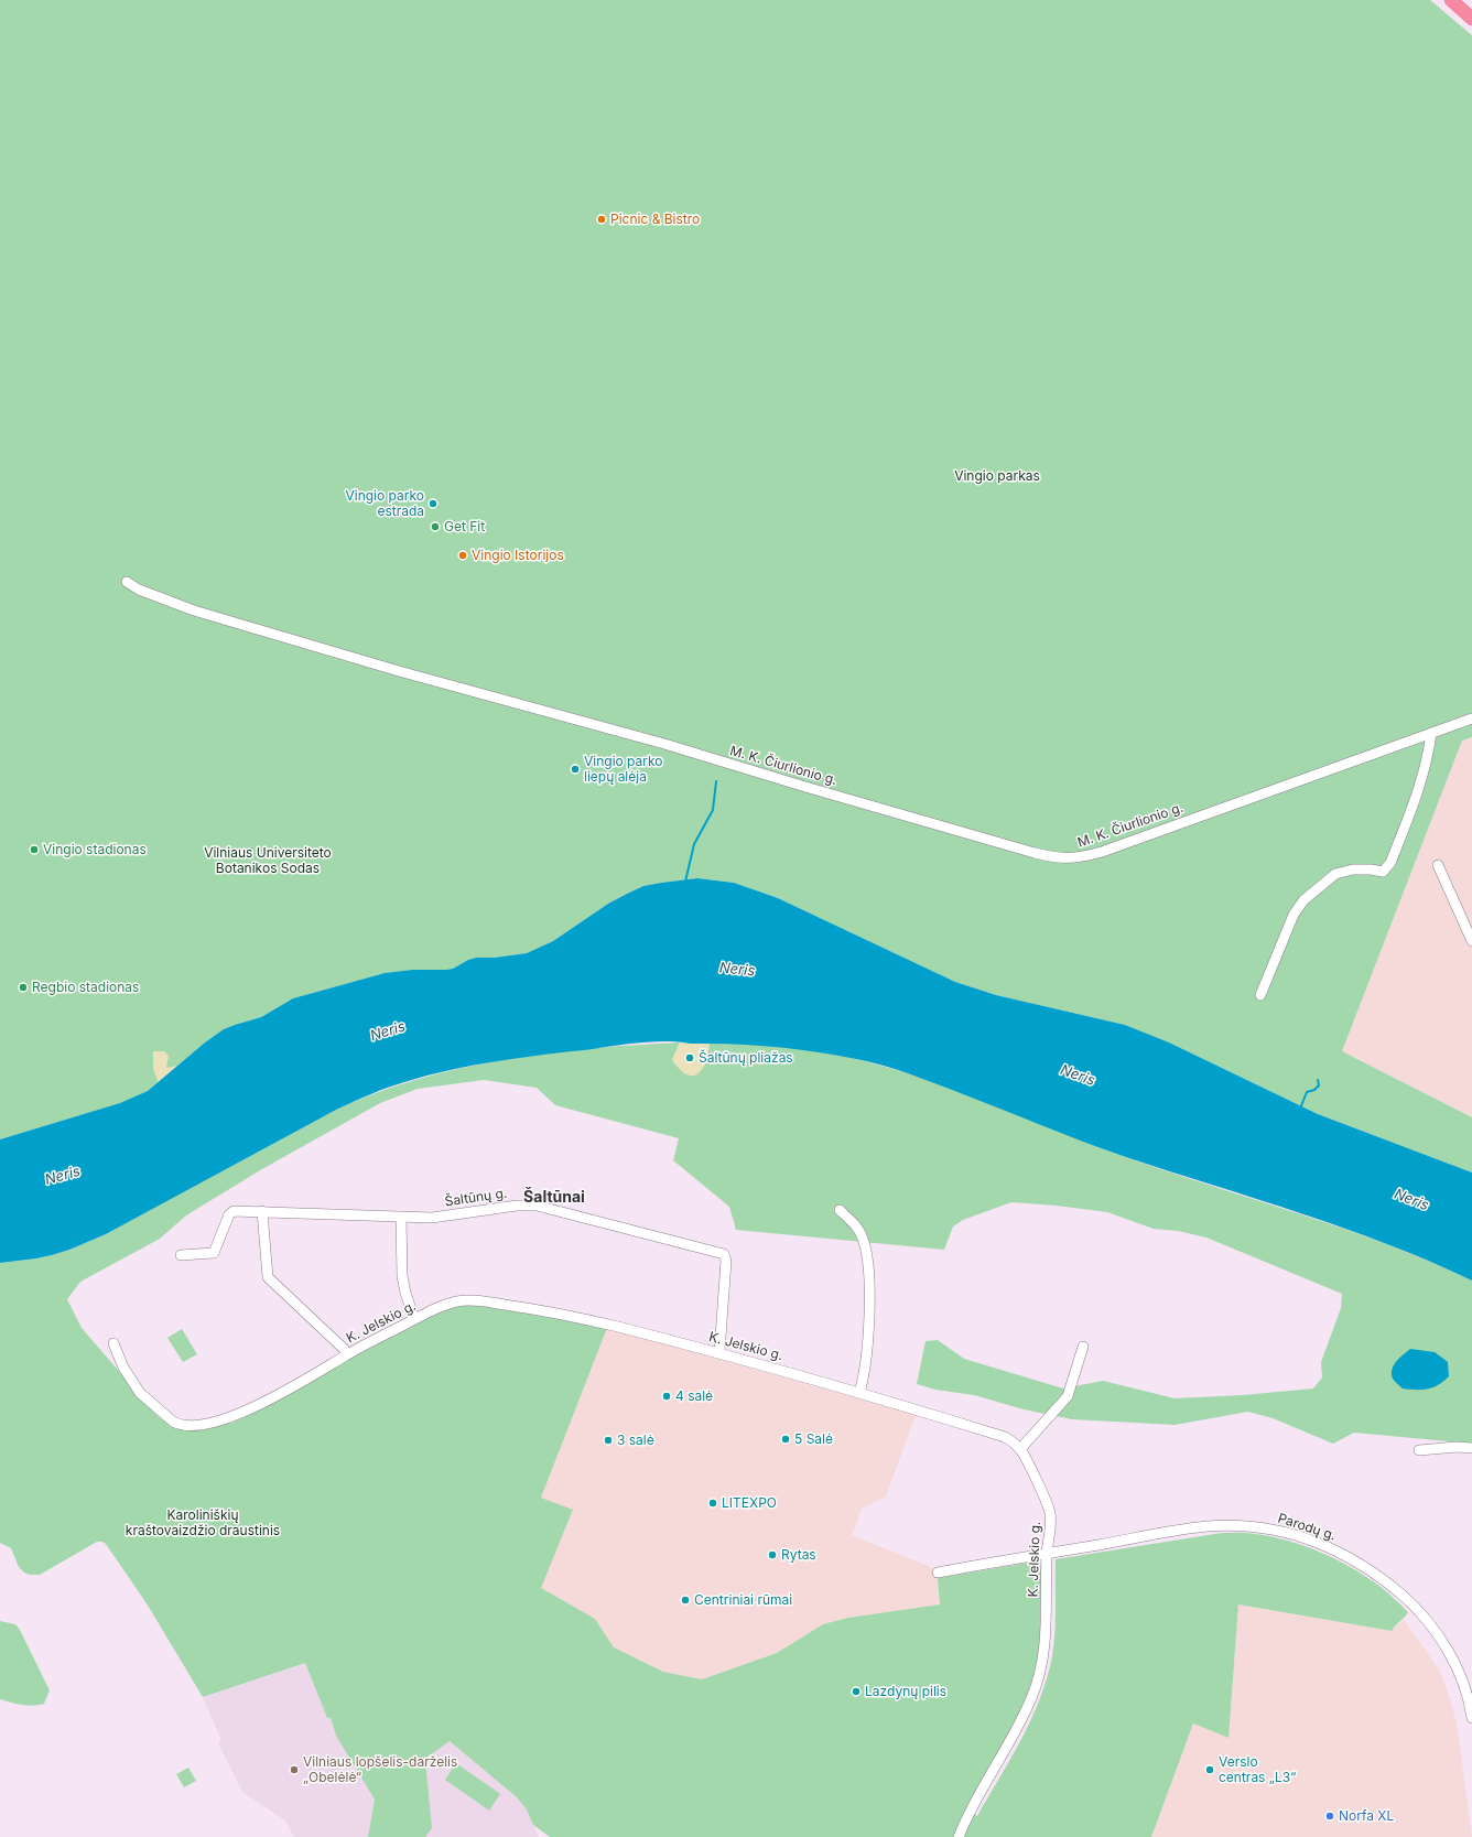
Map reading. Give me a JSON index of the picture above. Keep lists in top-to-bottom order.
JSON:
{
  "streets": {
    "street": [
      "M. K. Čiurlionio g.",
      "Šaltūnų g.",
      "K. Jelskio g.",
      "Parodų g."
    ]
  },
  "crossings": [
    ["Šaltūnų g.", "K. Jelskio g."],
    ["K. Jelskio g.", "Parodų g."]
  ],
  "districts": ["Šaltūnai"],
  "water": ["Neris"],
  "parks": ["Vingio parkas", "Vilniaus Universiteto Botanikos Sodas", "Karoliniškių kraštovaizdžio draustinis"],
  "places": [
    "Picnic & Bistro",
    "Vingio parko estrada",
    "Get Fit",
    "Vingio Istorijos",
    "Vingio parko liepų alėja",
    "Vingio stadionas",
    "Regbio stadionas",
    "Šaltūnų pliažas",
    "4 salė",
    "5 Salė",
    "3 salė",
    "LITEXPO",
    "Rytas",
    "Centriniai rūmai",
    "Lazdynų pilis",
    "Vilniaus lopšelis-darželis „Obelėlė“",
    "Verslo centras „L3“",
    "Norfa XL"
  ]
}
